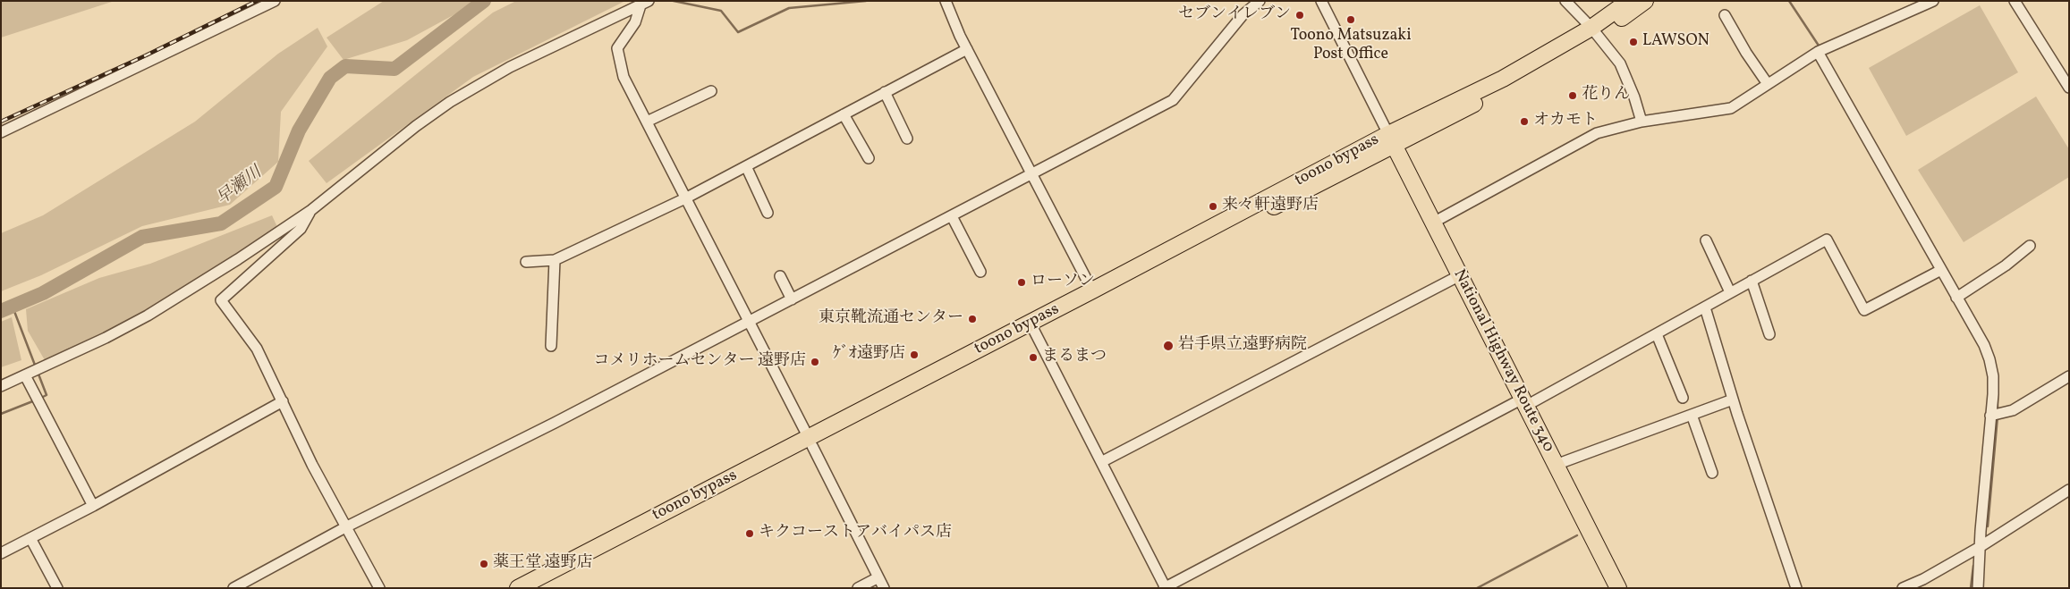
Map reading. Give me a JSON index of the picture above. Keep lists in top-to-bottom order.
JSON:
{
  "streets": {
    "highway": ["toono bypass", "National Highway Route 340"]
  },
  "crossings": [
    ["toono bypass", "National Highway Route 340"]
  ],
  "water": ["早瀬川"],
  "places": [
    "セブンイレブン",
    "Toono Matsuzaki Post Office",
    "LAWSON",
    "花りん",
    "オカモト",
    "来々軒遠野店",
    "ローソン",
    "東京靴流通センター",
    "岩手県立遠野病院",
    "ｹﾞｵ遠野店",
    "まるまつ",
    "コメリホームセンター 遠野店",
    "キクコーストアバイパス店",
    "薬王堂 遠野店"
  ]
}
